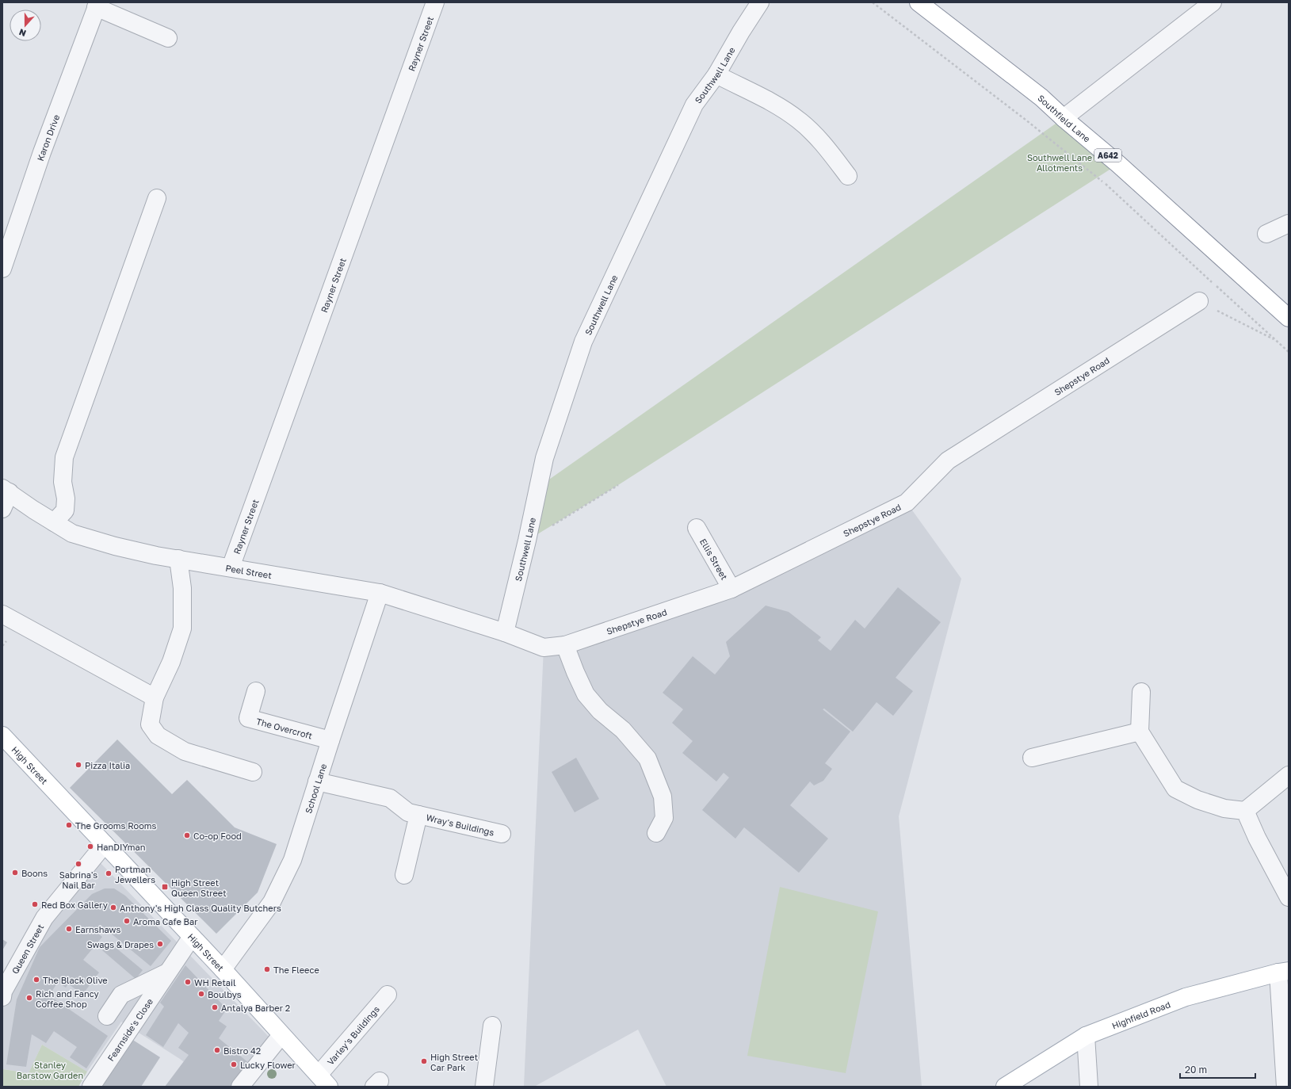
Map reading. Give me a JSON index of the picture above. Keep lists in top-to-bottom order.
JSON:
{
  "streets": {
    "main road": [
      "Southfield Lane",
      "A642",
      "High Street",
      "Highfield Road"
    ],
    "street": [
      "Rayner Street",
      "Southwell Lane",
      "Karon Drive",
      "Shepstye Road",
      "Ellis Street",
      "Peel Street",
      "The Overcroft",
      "School Lane",
      "Wray's Buildings",
      "Queen Street",
      "Fearnside's Close",
      "Varley's Buildings"
    ]
  },
  "crossings": [
    ["Rayner Street", "Peel Street"],
    ["Southwell Lane", "Shepstye Road"],
    ["Southwell Lane", "Peel Street"],
    ["Shepstye Road", "Ellis Street"],
    ["Shepstye Road", "Peel Street"],
    ["Peel Street", "School Lane"],
    ["The Overcroft", "School Lane"],
    ["High Street", "School Lane"],
    ["High Street", "Queen Street"],
    ["High Street", "Fearnside's Close"],
    ["High Street", "Varley's Buildings"],
    ["School Lane", "Wray's Buildings"]
  ],
  "parks": ["Southwell Lane Allotments", "Stanley Barstow Garden"],
  "places": {
    "other": [
      "Pizza Italia",
      "The Grooms Rooms",
      "Co-op Food",
      "HanDIYman",
      "Sabrina's Nail Bar",
      "Boons",
      "Portman Jewellers",
      "Red Box Gallery",
      "Anthony's High Class Quality Butchers",
      "Aroma Cafe Bar",
      "Earnshaws",
      "Swags & Drapes",
      "The Fleece",
      "The Black Olive",
      "WH Retail",
      "Boulbys",
      "Rich and Fancy Coffee Shop",
      "Antalya Barber 2",
      "Bistro 42",
      "High Street Car Park",
      "Lucky Flower"
    ],
    "transit": ["High Street Queen Street"]
  },
  "scale_bar": "20 m",
  "north": "bottom"
}
